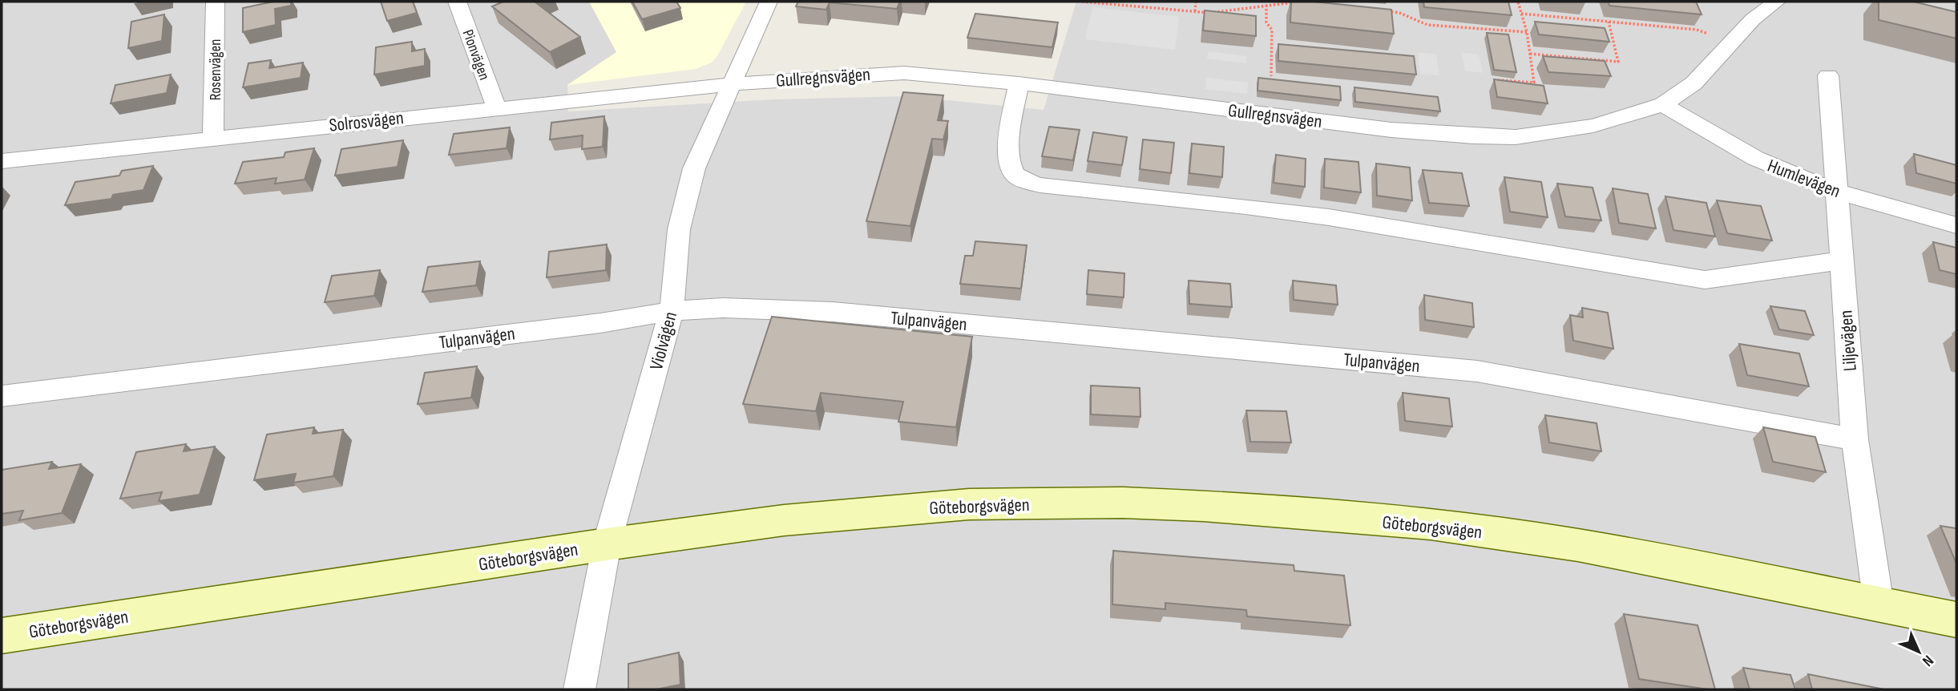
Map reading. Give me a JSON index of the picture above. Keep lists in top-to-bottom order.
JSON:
{
  "streets": {
    "street": [
      "Pionvägen",
      "Rosenvägen",
      "Gullregnsvägen",
      "Solrosvägen",
      "Humlevägen",
      "Tulpanvägen",
      "Violvägen",
      "Liljevägen",
      "Göteborgsvägen"
    ]
  },
  "crossings": [
    ["Pionvägen", "Solrosvägen"],
    ["Rosenvägen", "Solrosvägen"],
    ["Gullregnsvägen", "Solrosvägen"],
    ["Gullregnsvägen", "Humlevägen"],
    ["Gullregnsvägen", "Violvägen"],
    ["Solrosvägen", "Violvägen"],
    ["Humlevägen", "Liljevägen"],
    ["Tulpanvägen", "Violvägen"],
    ["Tulpanvägen", "Liljevägen"],
    ["Violvägen", "Göteborgsvägen"],
    ["Liljevägen", "Göteborgsvägen"]
  ],
  "north": "bottom right"
}
